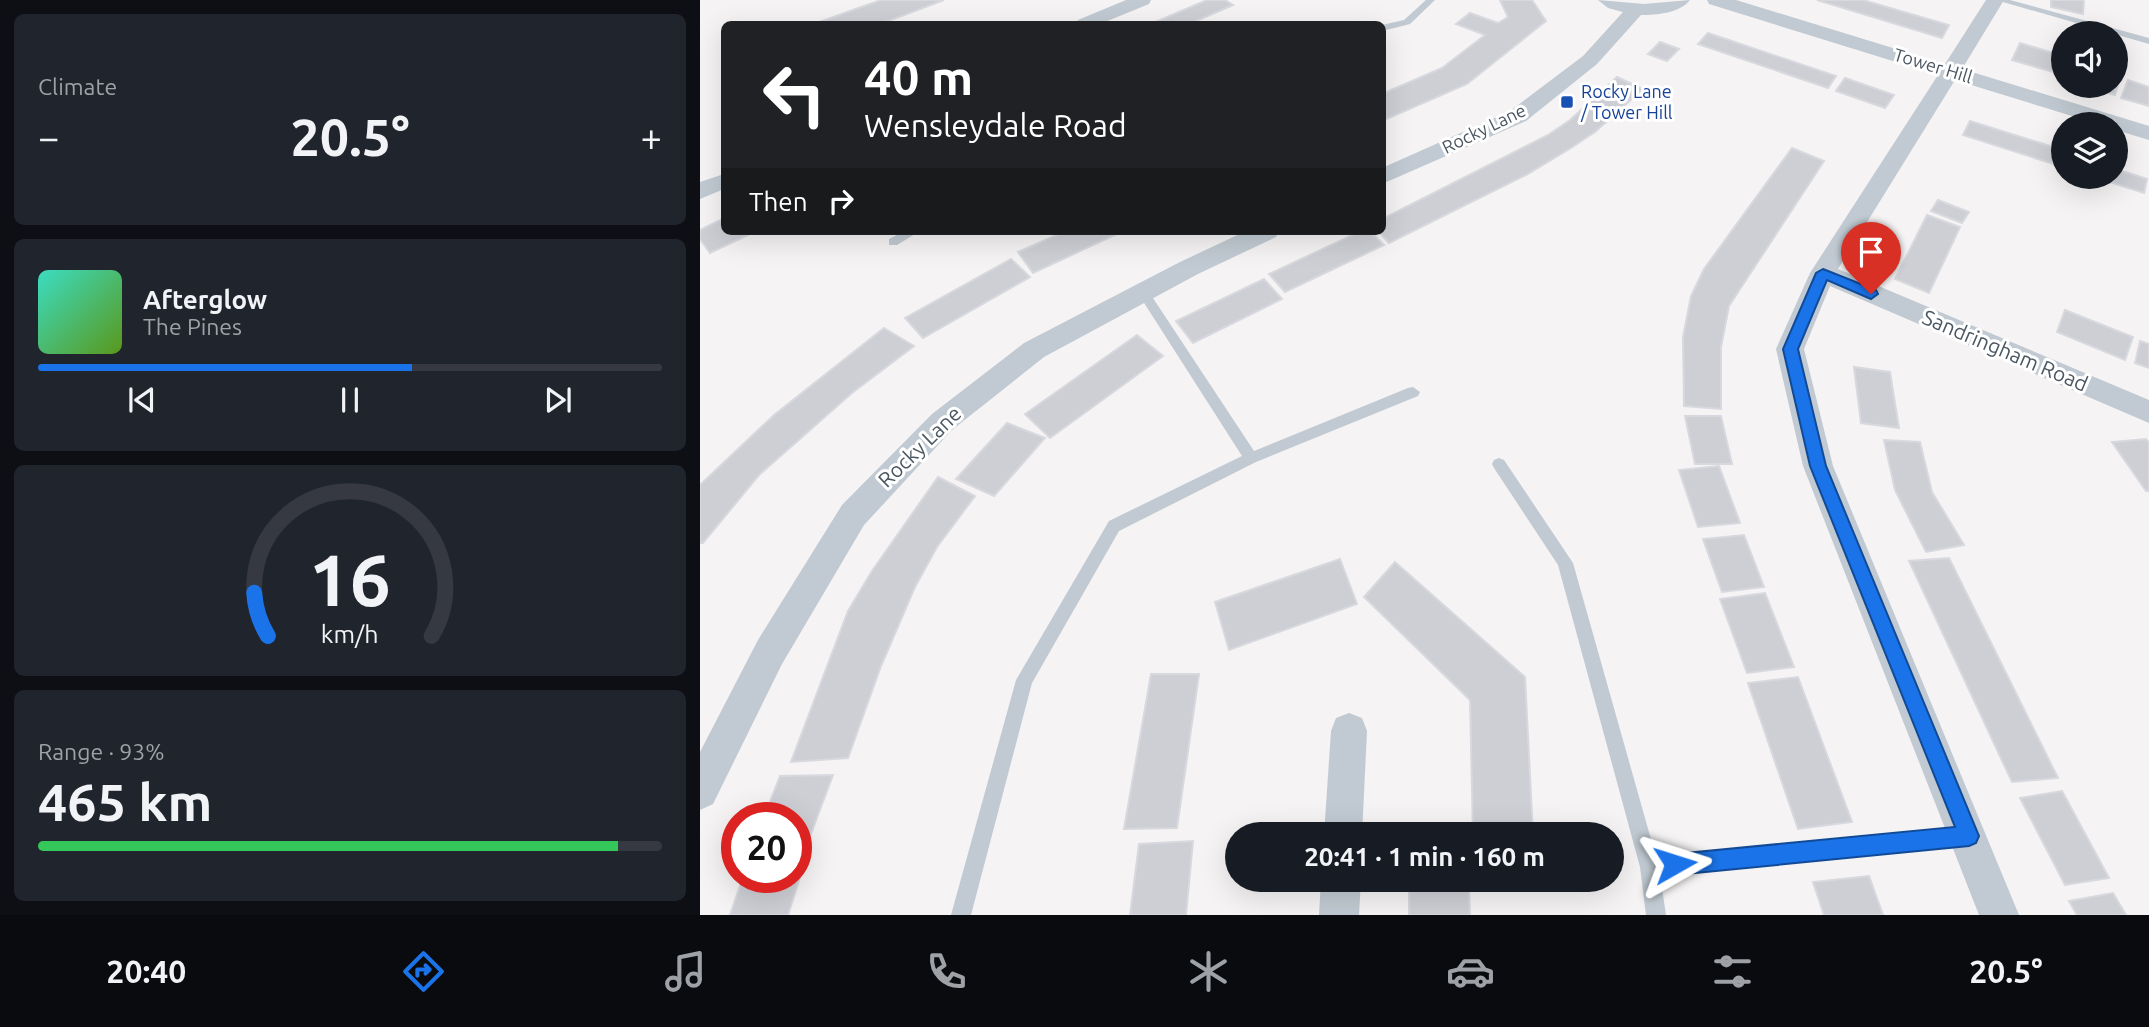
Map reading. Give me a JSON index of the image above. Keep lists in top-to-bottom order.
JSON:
{
  "streets": {
    "street": ["Tower Hill", "Rocky Lane", "Sandringham Road"]
  },
  "places": {
    "transit": ["Rocky Lane / Tower Hill"]
  },
  "page": {
    "tile": [
      "Climate",
      ["Range · 93%", "465 km"]
    ],
    "turn": ["40 m", "Wensleydale Road"],
    "heat": ["−", "20.5°", "+"],
    "then": "Then",
    "song": ["Afterglow", "The Pines"],
    "limit": "20",
    "trip": "20:41 · 1 min · 160 m",
    "tabs": ["20:40", "20.5°"],
    "gauge": ["16", "km/h"]
  }
}
